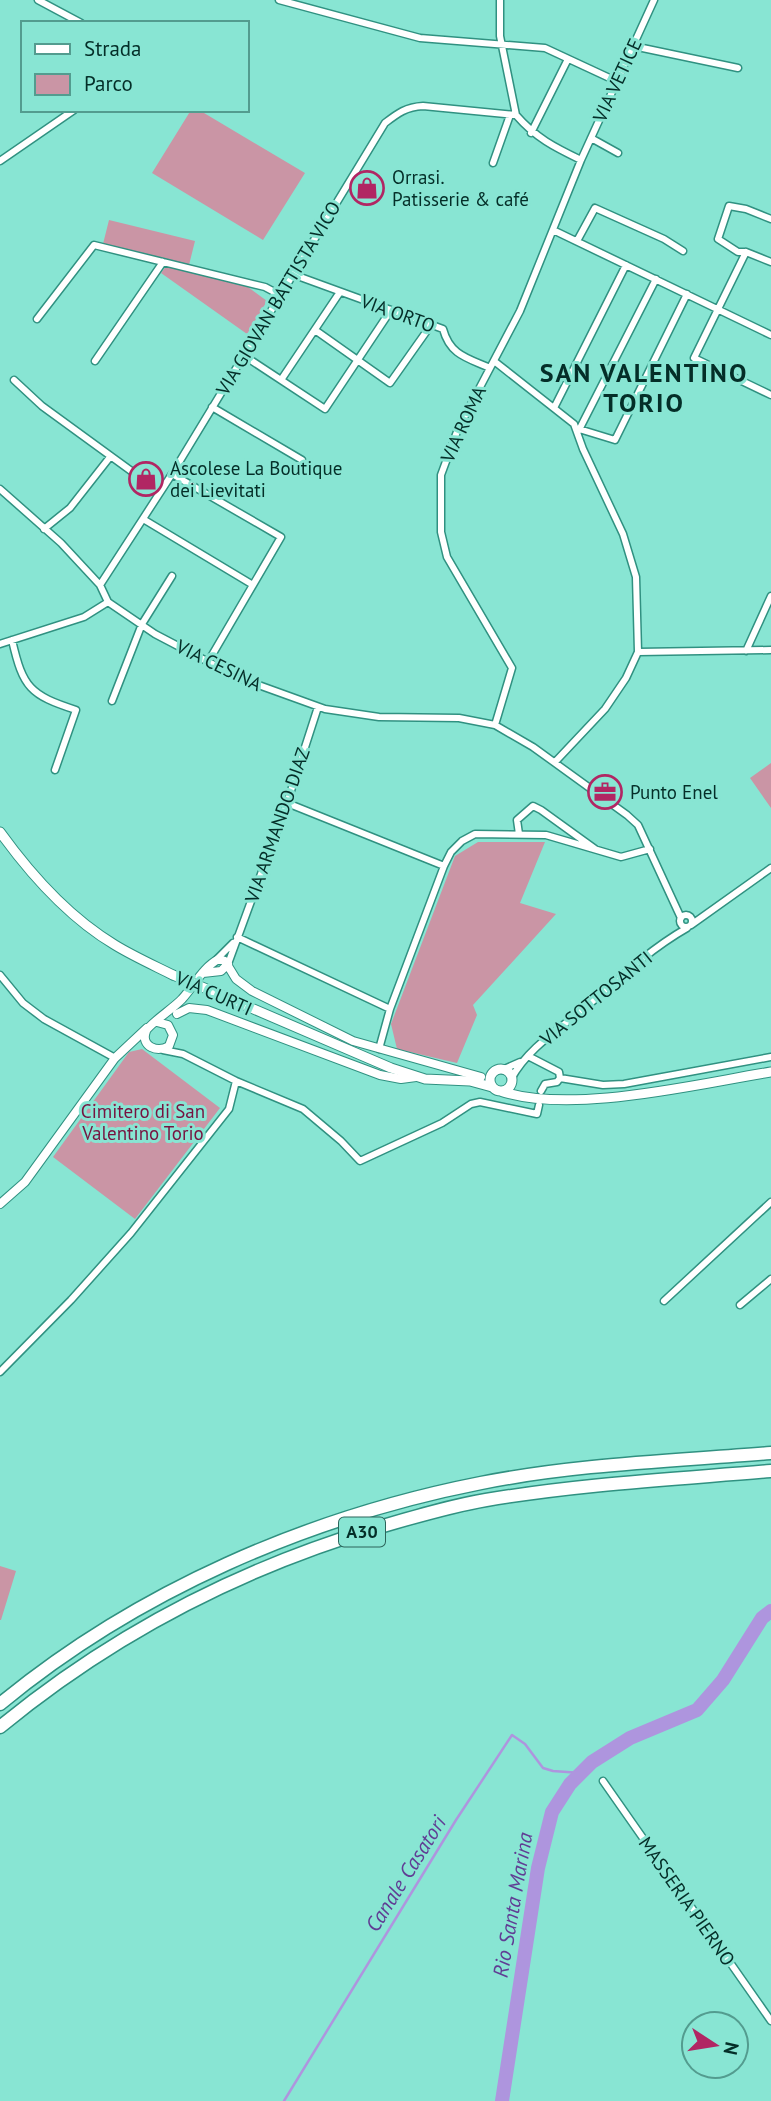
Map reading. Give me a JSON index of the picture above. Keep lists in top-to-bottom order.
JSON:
{
  "streets": {
    "highway": ["A30"],
    "main road": ["VIA CURTI"],
    "street": [
      "VIA VETICE",
      "VIA GIOVAN BATTISTA VICO",
      "VIA ORTO",
      "VIA ROMA",
      "VIA CESINA",
      "VIA ARMANDO DIAZ",
      "VIA SOTTOSANTI",
      "MASSERIA PIERNO"
    ]
  },
  "crossings": [
    ["VIA VETICE", "VIA ROMA"],
    ["VIA GIOVAN BATTISTA VICO", "VIA ORTO"],
    ["VIA ORTO", "VIA ROMA"],
    ["VIA ROMA", "VIA CESINA"],
    ["VIA CESINA", "VIA ARMANDO DIAZ"],
    ["VIA ARMANDO DIAZ", "VIA CURTI"],
    ["VIA CURTI", "VIA SOTTOSANTI"]
  ],
  "districts": ["SAN VALENTINO TORIO"],
  "water": ["Canale Casatori", "Rio Santa Marina"],
  "parks": ["Cimitero di San Valentino Torio"],
  "places": {
    "shop": ["Orrasi. Patisserie & café", "Ascolese La Boutique dei Lievitati"],
    "office": ["Punto Enel"]
  },
  "legend": ["Strada", "Parco"],
  "north": "right"
}
